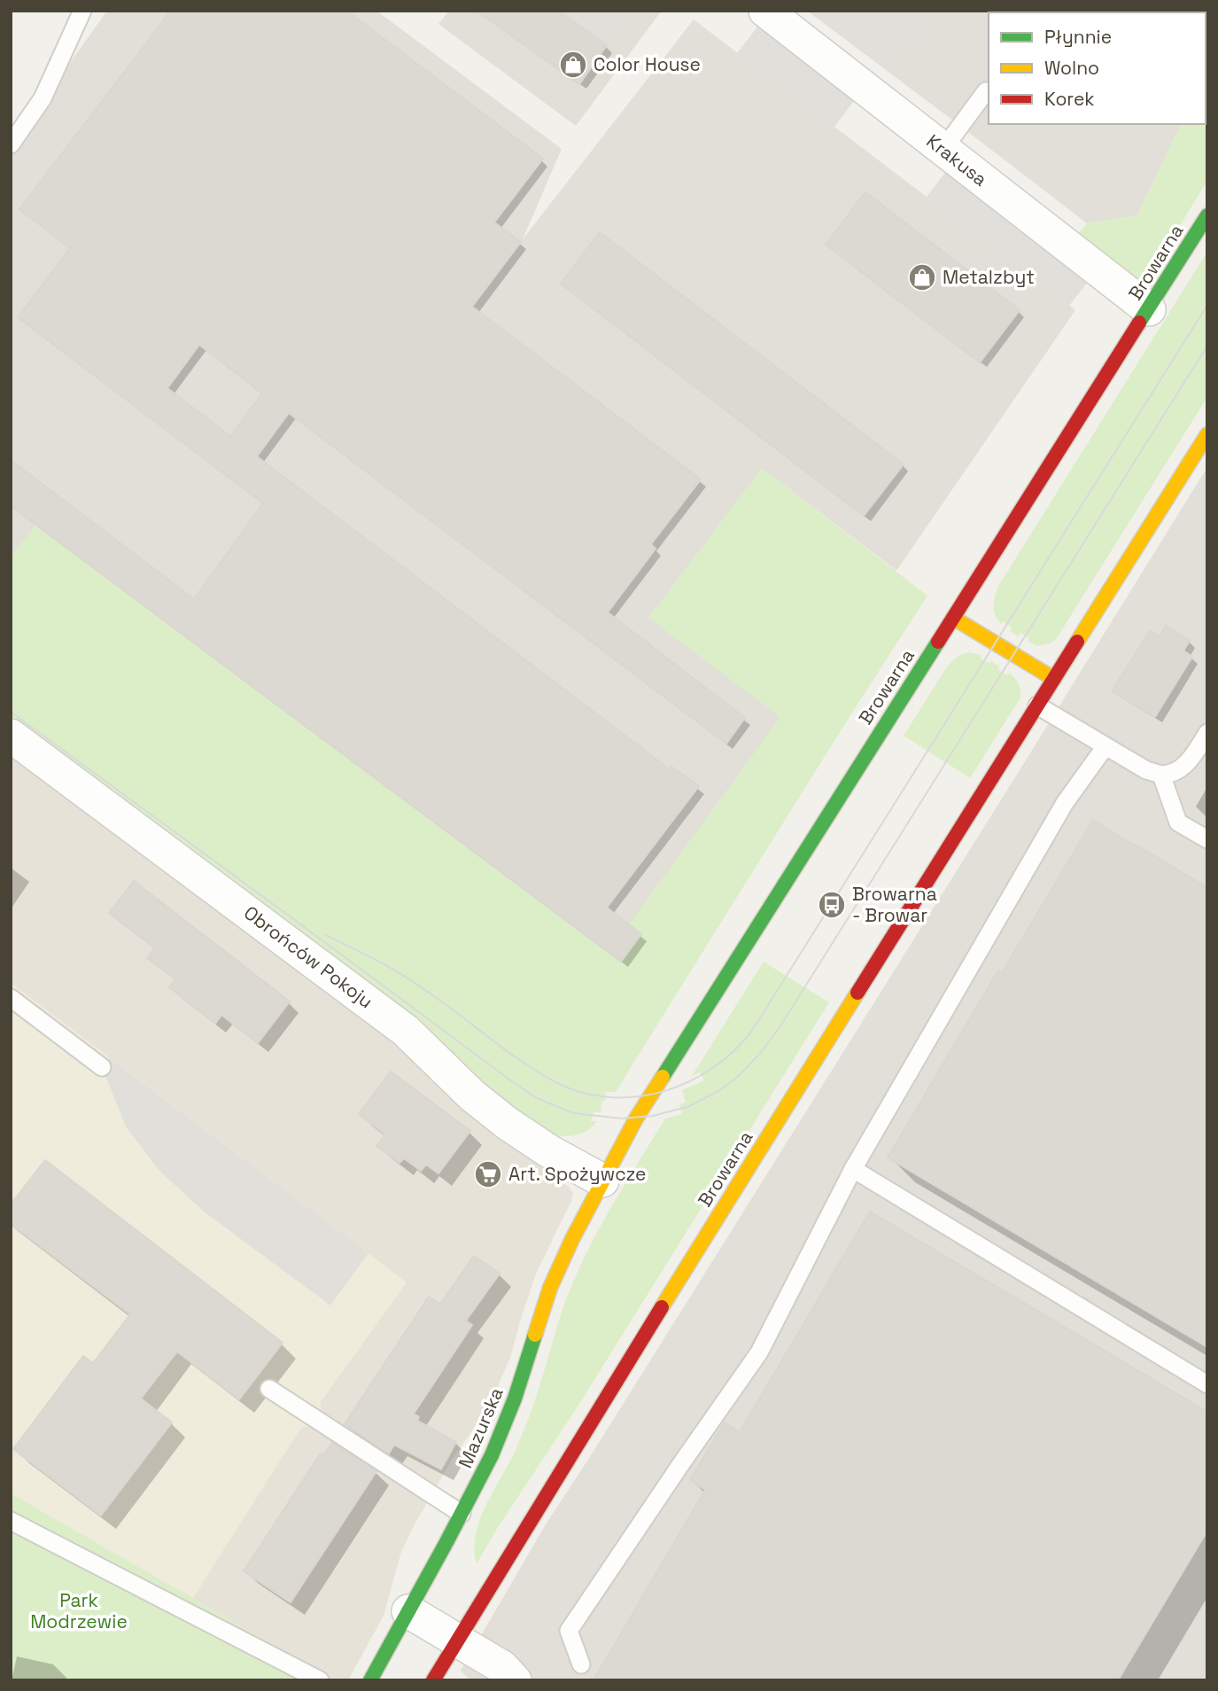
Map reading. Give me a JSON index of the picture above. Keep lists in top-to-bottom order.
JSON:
{
  "streets": {
    "main road": ["Browarna", "Mazurska"],
    "street": ["Krakusa", "Obrońców Pokoju"]
  },
  "crossings": [
    ["Krakusa", "Browarna"],
    ["Browarna", "Obrońców Pokoju"],
    ["Browarna", "Mazurska"],
    ["Obrońców Pokoju", "Mazurska"]
  ],
  "parks": ["Park Modrzewie"],
  "places": {
    "shop": ["Color House", "Metalzbyt"],
    "bus stop": ["Browarna - Browar"],
    "supermarket": ["Art. Spożywcze"]
  },
  "legend": ["Płynnie", "Wolno", "Korek"]
}
